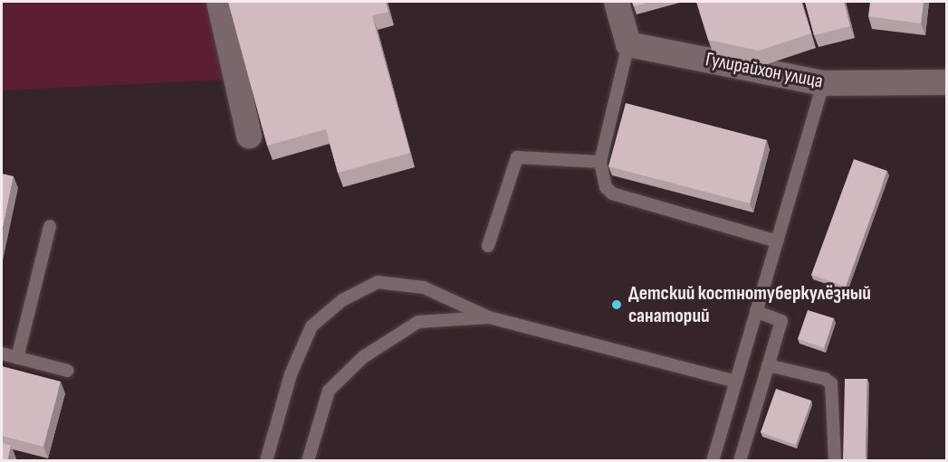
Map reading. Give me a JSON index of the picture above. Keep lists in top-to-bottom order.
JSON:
{
  "streets": {
    "street": ["Гулирайхон улица"]
  },
  "places": ["Детский костнотуберкулёзный санаторий"]
}
